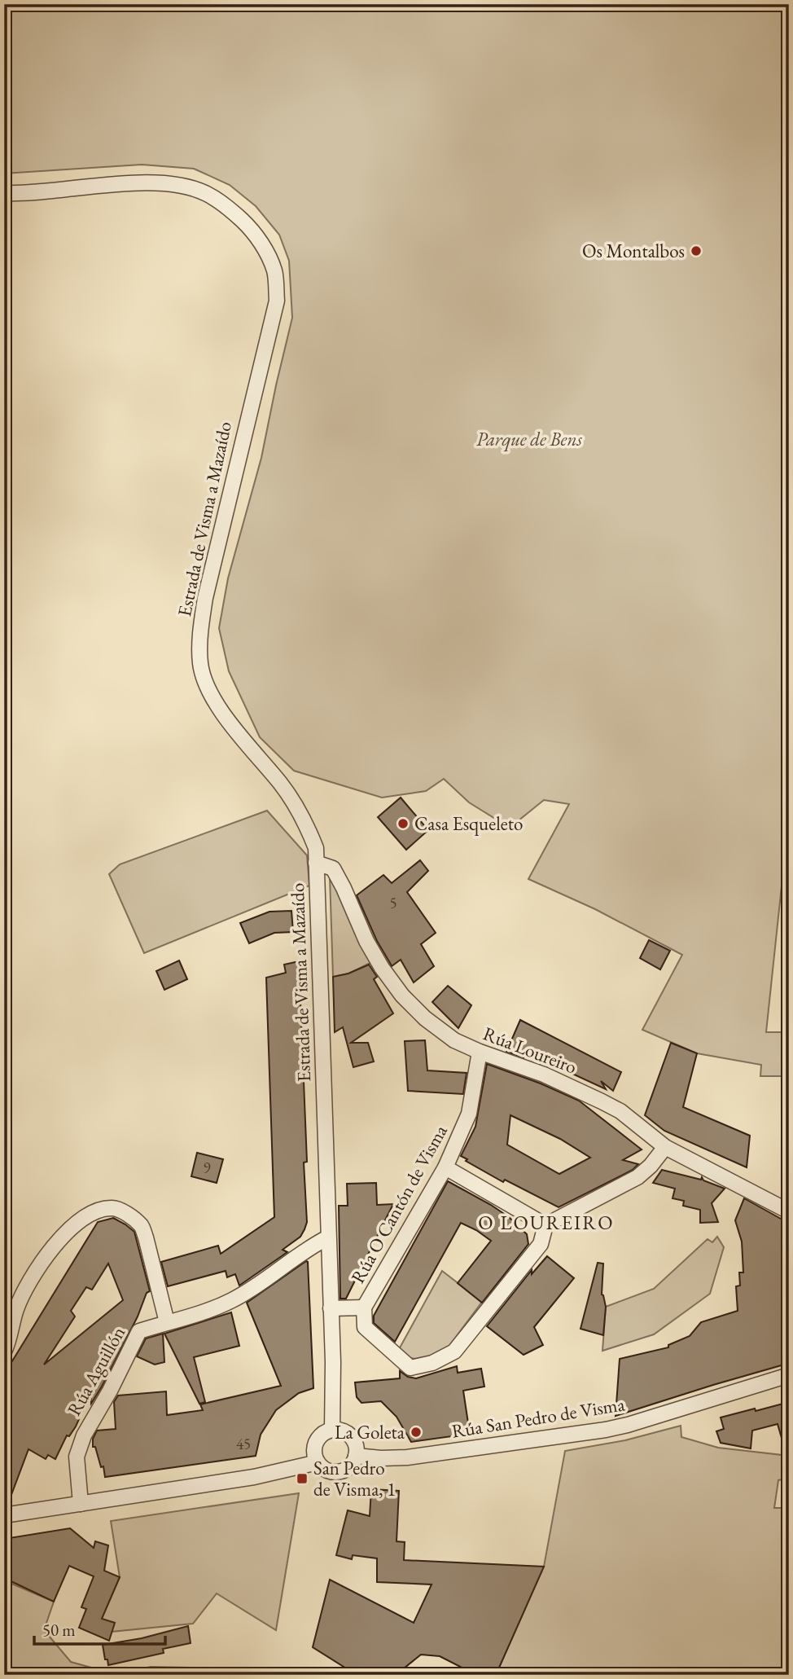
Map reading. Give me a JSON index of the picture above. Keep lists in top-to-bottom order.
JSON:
{
  "streets": {
    "street": [
      "Estrada de Visma a Mazaído",
      "Rúa Loureiro",
      "Rúa O Cantón de Visma",
      "Rúa Aguillón",
      "Rúa San Pedro de Visma"
    ]
  },
  "crossings": [
    ["Estrada de Visma a Mazaído", "Rúa Loureiro"],
    ["Estrada de Visma a Mazaído", "Rúa O Cantón de Visma"],
    ["Estrada de Visma a Mazaído", "Rúa Aguillón"],
    ["Estrada de Visma a Mazaído", "Rúa San Pedro de Visma"],
    ["Rúa Loureiro", "Rúa O Cantón de Visma"]
  ],
  "districts": ["O LOUREIRO"],
  "parks": ["Parque de Bens"],
  "places": {
    "other": ["Os Montalbos", "Casa Esqueleto", "La Goleta"],
    "transit": ["San Pedro de Visma, 1"]
  },
  "house_numbers": ["5", "9", "45"],
  "scale_bar": "50 m"
}
